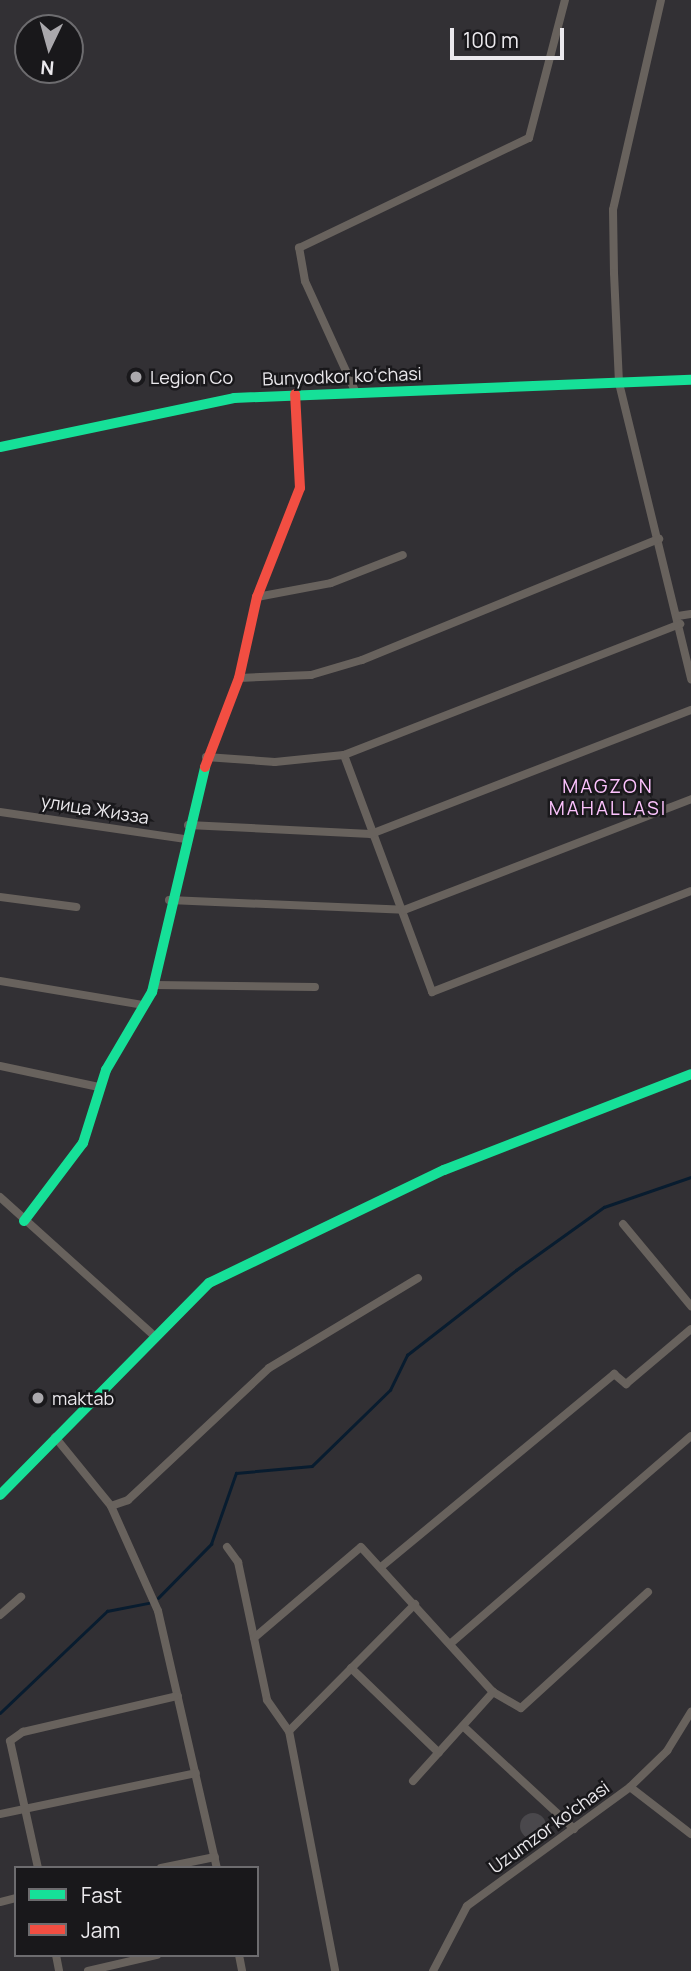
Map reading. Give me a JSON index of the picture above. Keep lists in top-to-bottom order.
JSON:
{
  "streets": {
    "street": ["Bunyodkor koʻchasi", "улица Жизза", "Uzumzor ko'chasi"]
  },
  "districts": ["MAGZON MAHALLASI"],
  "places": ["Legion Co", "maktab"],
  "legend": ["Fast", "Jam"],
  "scale_bar": "100 m",
  "north": "bottom"
}
